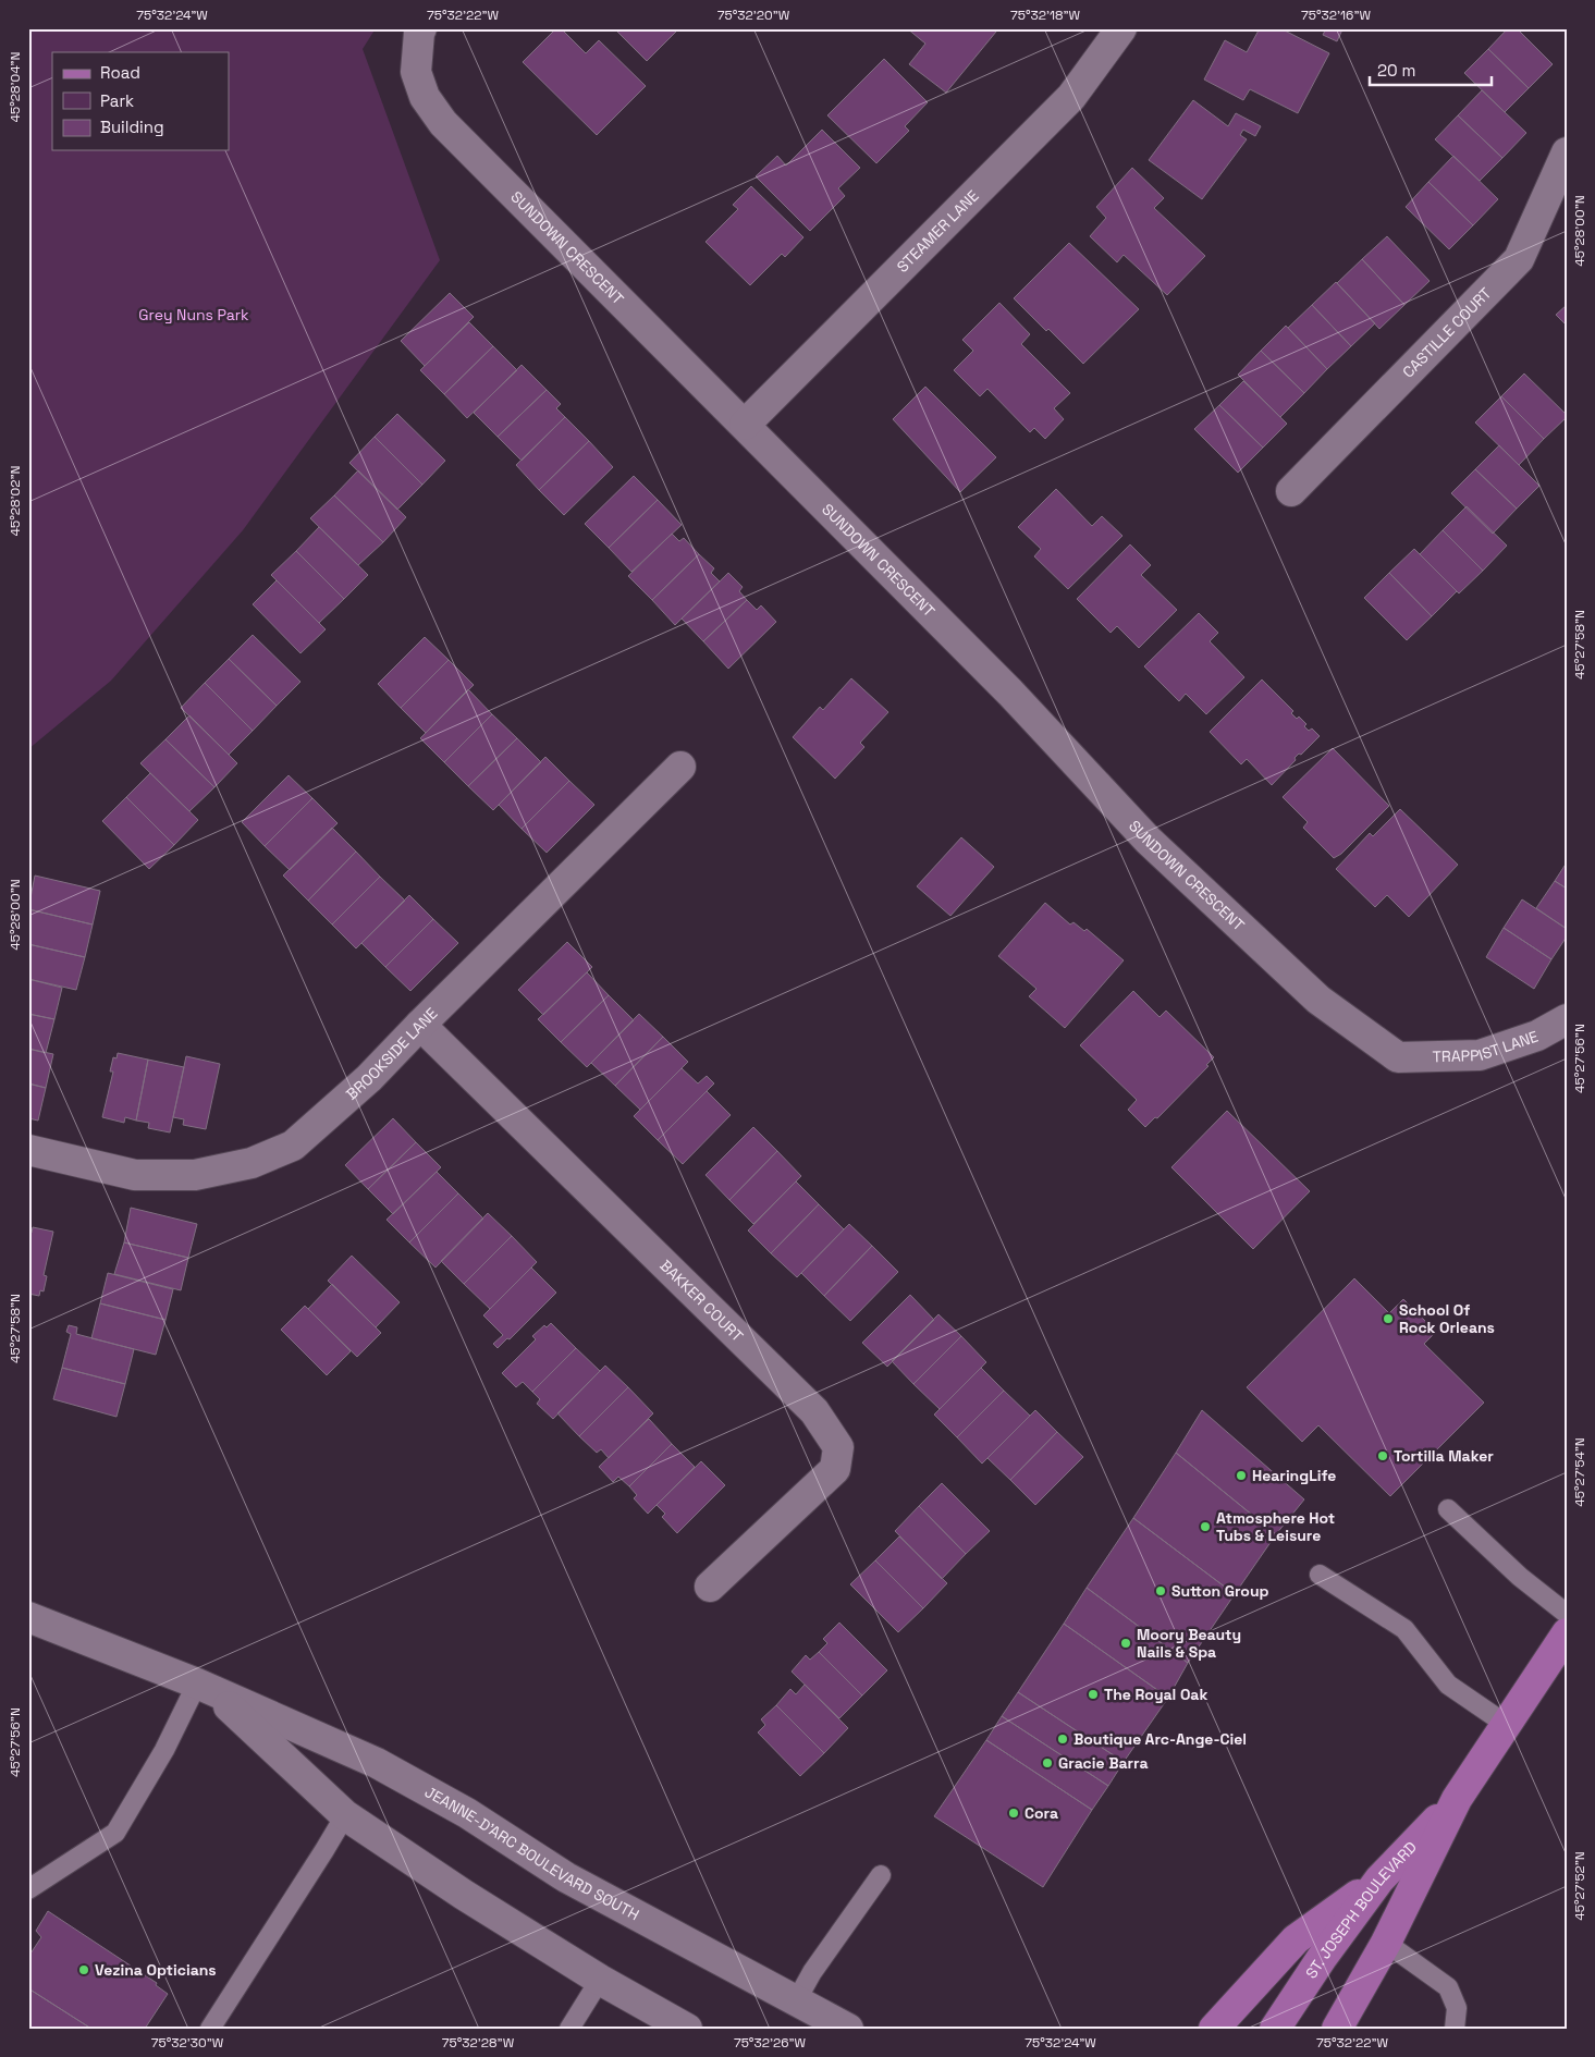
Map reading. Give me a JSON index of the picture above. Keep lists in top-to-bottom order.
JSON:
{
  "streets": {
    "main road": ["ST. JOSEPH BOULEVARD"],
    "street": [
      "STEAMER LANE",
      "SUNDOWN CRESCENT",
      "CASTILLE COURT",
      "TRAPPIST LANE",
      "BROOKSIDE LANE",
      "BAKKER COURT",
      "JEANNE-D'ARC BOULEVARD SOUTH"
    ]
  },
  "crossings": [
    ["STEAMER LANE", "SUNDOWN CRESCENT"],
    ["SUNDOWN CRESCENT", "TRAPPIST LANE"],
    ["BROOKSIDE LANE", "BAKKER COURT"]
  ],
  "parks": ["Grey Nuns Park"],
  "places": [
    "School Of Rock Orleans",
    "Tortilla Maker",
    "HearingLife",
    "Atmosphere Hot Tubs & Leisure",
    "Sutton Group",
    "Moory Beauty Nails & Spa",
    "The Royal Oak",
    "Boutique Arc-Ange-Ciel",
    "Gracie Barra",
    "Cora",
    "Vezina Opticians"
  ],
  "legend": ["Road", "Park", "Building"],
  "scale_bar": "20 m",
  "coordinates": [
    "75°32'24\"W",
    "75°32'22\"W",
    "75°32'20\"W",
    "75°32'18\"W",
    "75°32'16\"W",
    "45°28'04\"N",
    "45°28'00\"N",
    "45°28'02\"N",
    "45°27'58\"N",
    "45°27'56\"N",
    "45°27'54\"N",
    "45°27'52\"N",
    "75°32'30\"W",
    "75°32'28\"W",
    "75°32'26\"W"
  ]
}
